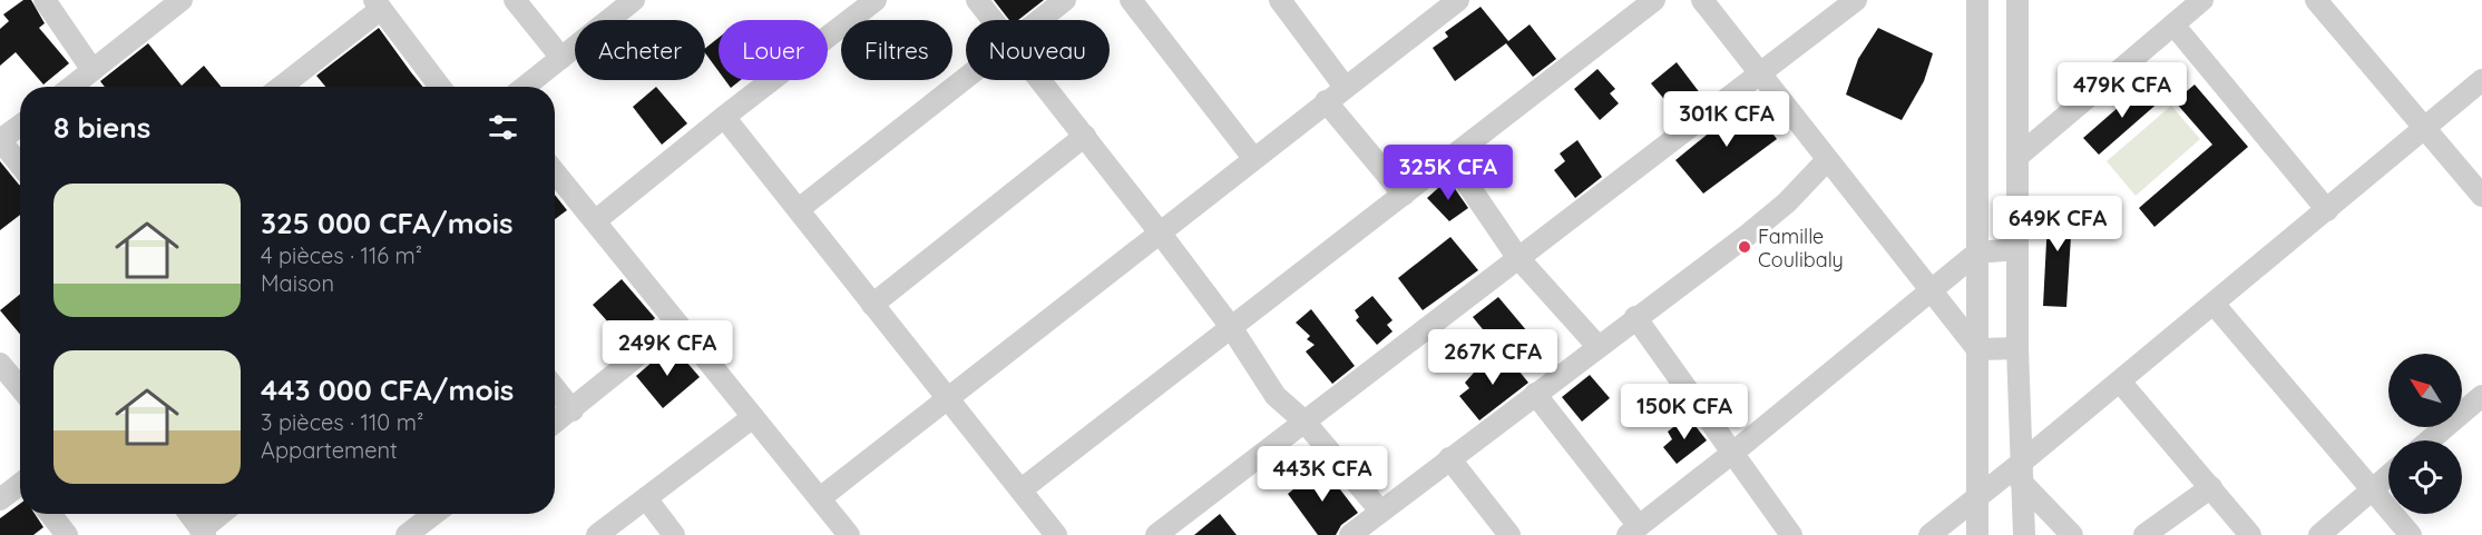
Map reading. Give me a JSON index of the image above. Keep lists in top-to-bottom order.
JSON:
{
  "places": ["Famille Coulibaly"],
  "north": "top left",
  "page": {
    "chip": [
      "Acheter",
      "Louer",
      "Filtres",
      "Nouveau"
    ],
    "price": [
      "479K CFA",
      "301K CFA",
      "325K CFA",
      "649K CFA",
      "249K CFA",
      "267K CFA",
      "150K CFA",
      "443K CFA"
    ],
    "heading": "8 biens",
    "list": [
      {
        "name": "325 000 CFA/mois",
        "note": "4 pièces · 116 m² · Maison"
      },
      {
        "name": "443 000 CFA/mois",
        "note": "3 pièces · 110 m² · Appartement"
      }
    ]
  }
}
